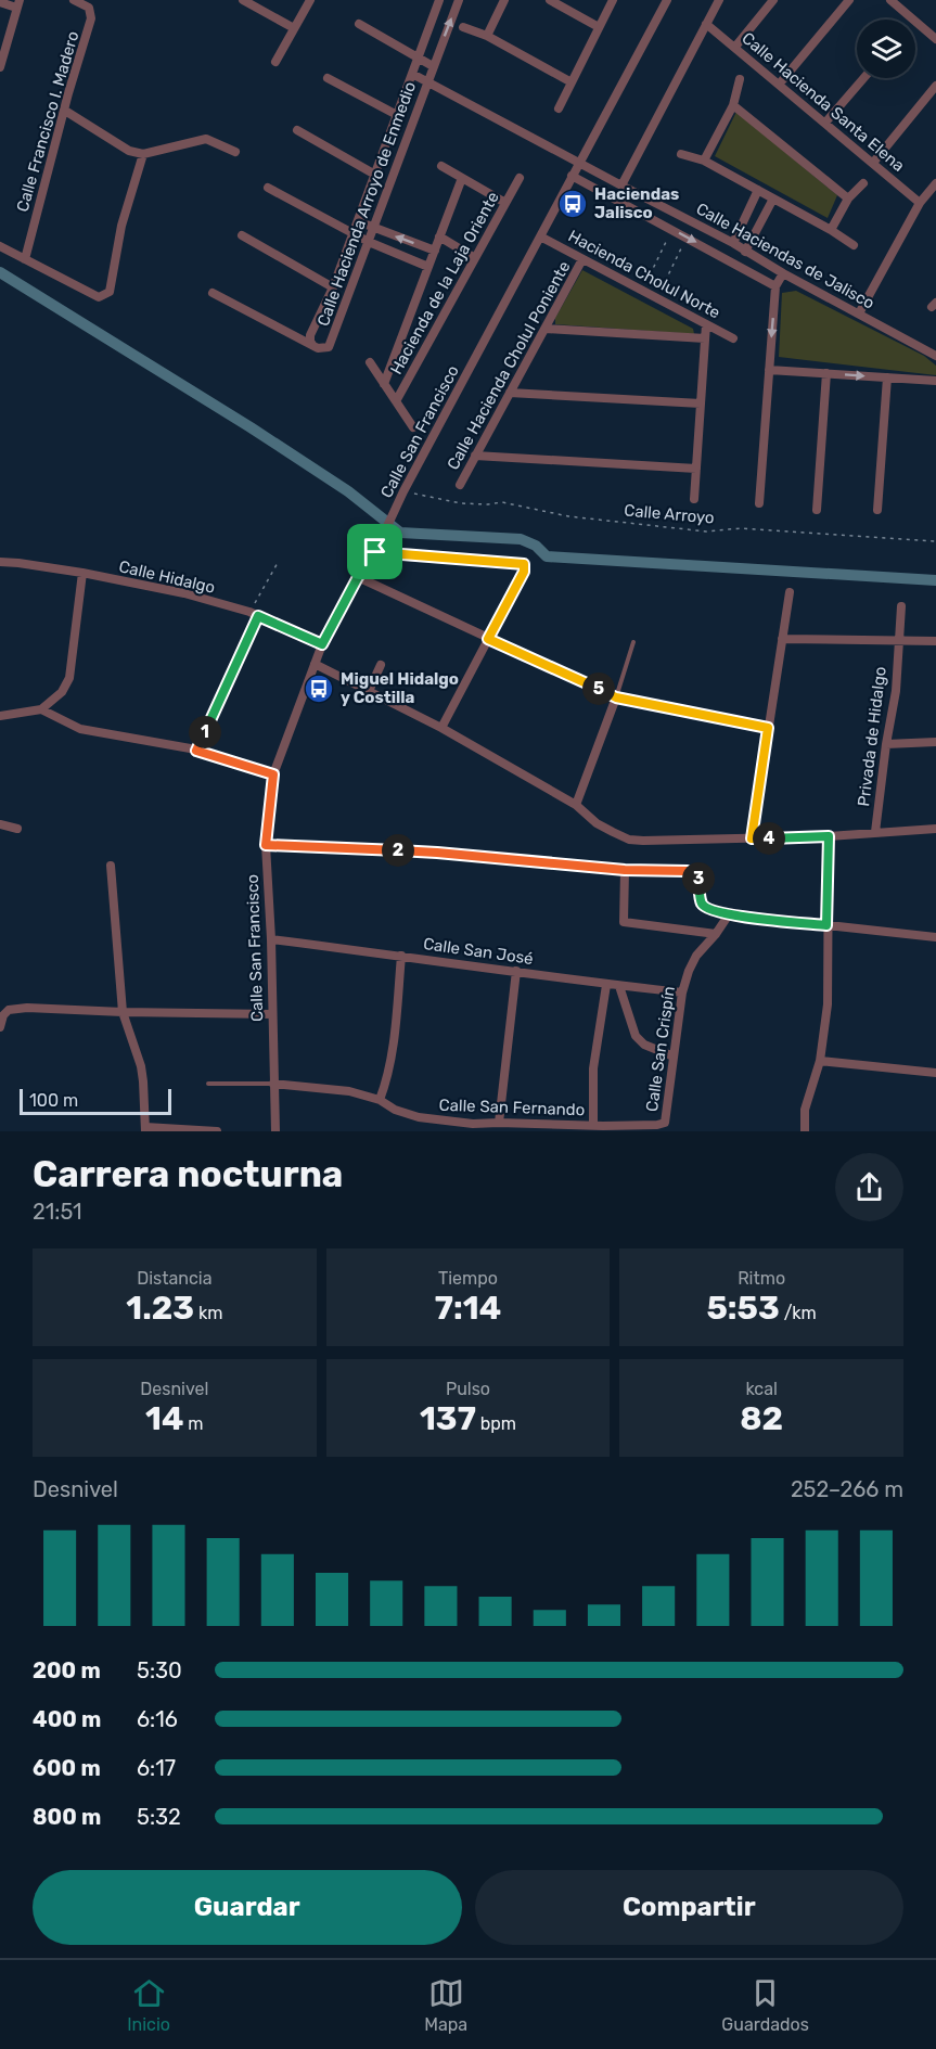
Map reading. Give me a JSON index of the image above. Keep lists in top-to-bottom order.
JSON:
{
  "streets": {
    "street": [
      "Calle Hacienda Santa Elena",
      "Calle Francisco I. Madero",
      "Calle Hacienda Arroyo de Enmedio",
      "Calle Haciendas de Jalisco",
      "Hacienda Cholul Norte",
      "Hacienda de la Laja Oriente",
      "Calle Hacienda Cholul Poniente",
      "Calle San Francisco",
      "Calle Hidalgo",
      "Privada de Hidalgo",
      "Calle San José",
      "Calle San Crispín",
      "Calle San Fernando"
    ],
    "path": ["Calle Arroyo"]
  },
  "crossings": [
    ["Calle Hacienda Arroyo de Enmedio", "Calle Haciendas de Jalisco"],
    ["Calle Haciendas de Jalisco", "Calle San Francisco"],
    ["Hacienda Cholul Norte", "Calle Hacienda Cholul Poniente"],
    ["Hacienda Cholul Norte", "Calle San Francisco"],
    ["Calle San Francisco", "Calle Arroyo"],
    ["Calle San Francisco", "Calle Hidalgo"],
    ["Calle San Francisco", "Calle San José"],
    ["Calle San Francisco", "Calle San Fernando"],
    ["Calle San José", "Calle San Crispín"],
    ["Calle San Crispín", "Calle San Fernando"]
  ],
  "places": {
    "bus stop": ["Haciendas Jalisco", "Miguel Hidalgo y Costilla"]
  },
  "scale_bar": "100 m",
  "page": {
    "pins": [
      "5",
      "1",
      "4",
      "2",
      "3"
    ],
    "scale": "100 m",
    "heading": ["Carrera nocturna", "21:51"],
    "stats": [
      ["Distancia", "1.23 km"],
      ["Tiempo", "7:14"],
      ["Ritmo", "5:53 /km"],
      ["Desnivel", "14 m"],
      ["Pulso", "137 bpm"],
      ["kcal", "82"]
    ],
    "chart": ["Desnivel", "252–266 m"],
    "list": [
      {
        "name": "200 m",
        "note": "5:30"
      },
      {
        "name": "400 m",
        "note": "6:16"
      },
      {
        "name": "600 m",
        "note": "6:17"
      },
      {
        "name": "800 m",
        "note": "5:32"
      }
    ],
    "buttons": ["Guardar", "Compartir"],
    "tabs": ["Inicio", "Mapa", "Guardados"]
  }
}
